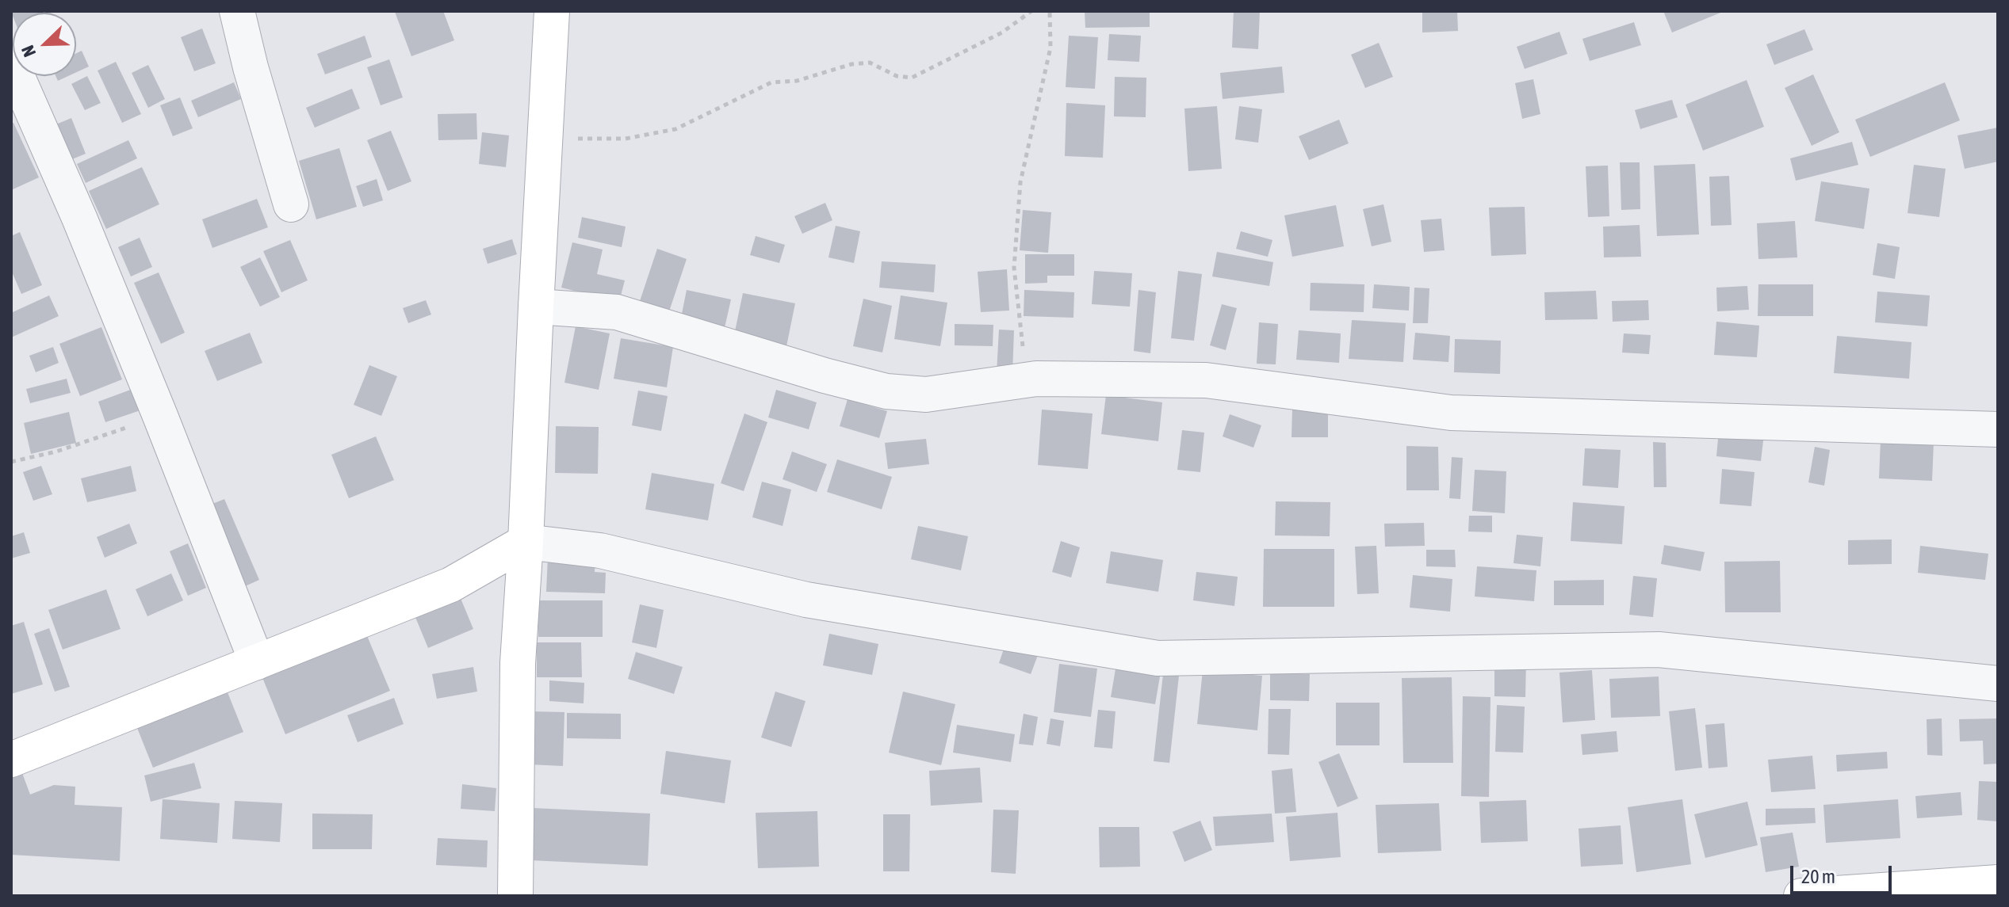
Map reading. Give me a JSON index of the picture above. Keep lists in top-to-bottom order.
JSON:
{
  "scale_bar": "20 m",
  "north": "bottom left"
}
